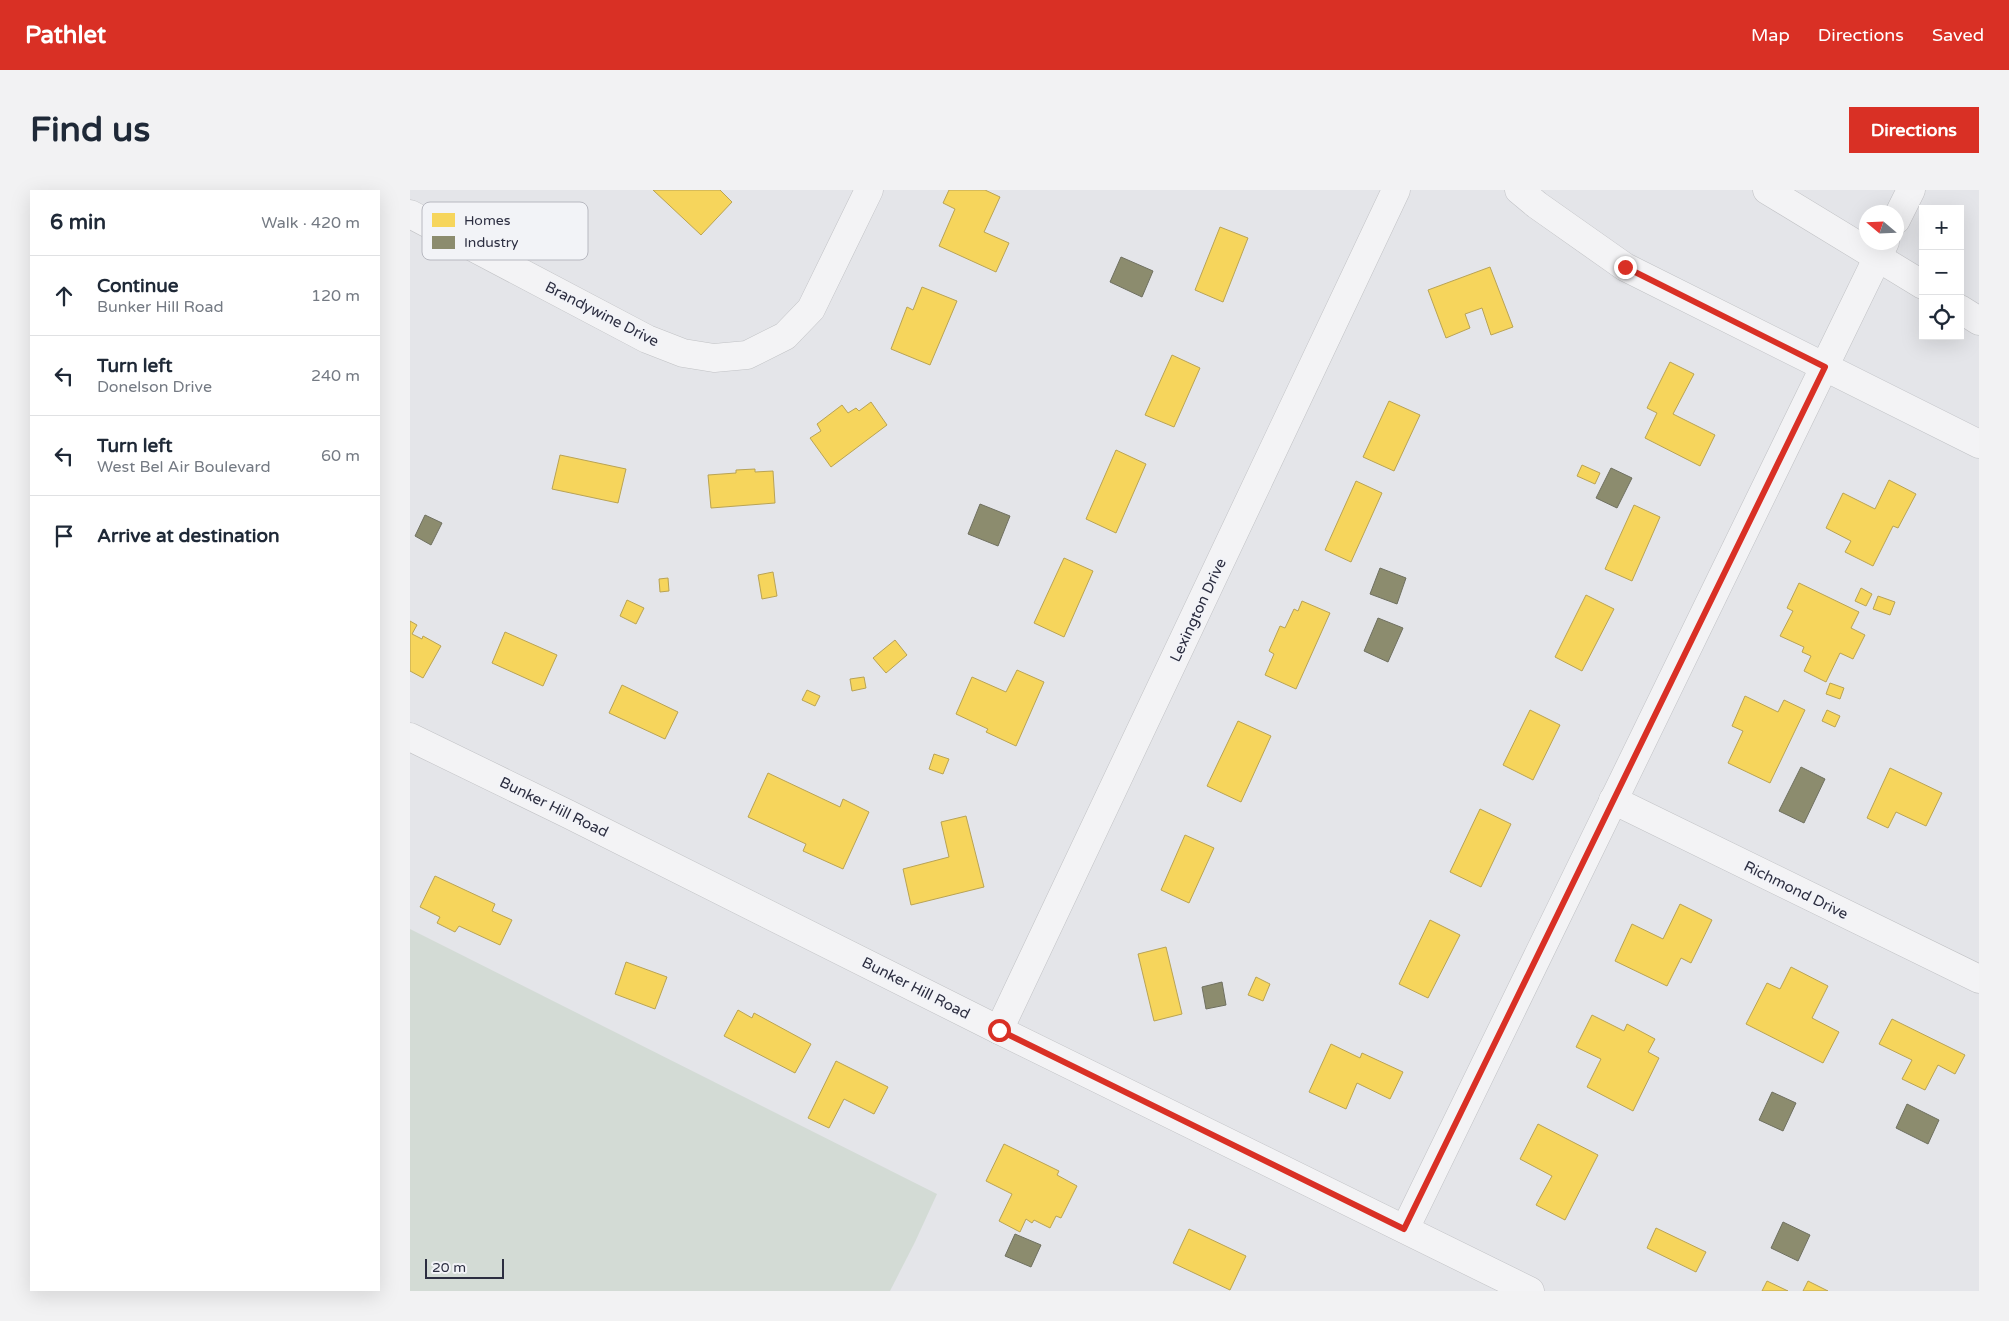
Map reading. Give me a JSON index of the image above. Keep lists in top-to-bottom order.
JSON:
{
  "streets": {
    "street": [
      "Brandywine Drive",
      "Lexington Drive",
      "Bunker Hill Road",
      "Richmond Drive"
    ]
  },
  "crossings": [
    ["Lexington Drive", "Bunker Hill Road"]
  ],
  "legend": ["Homes", "Industry"],
  "scale_bar": "20 m",
  "north": "left",
  "page": {
    "header": "Pathlet",
    "nav": ["Map", "Directions", "Saved"],
    "buttons": "Directions",
    "title": "Find us",
    "heading": ["6 min", "Walk · 420 m"],
    "map_buttons": ["+", "−"],
    "list": [
      ["Continue", "Bunker Hill Road", "120 m"],
      ["Turn left", "Donelson Drive", "240 m"],
      ["Turn left", "West Bel Air Boulevard", "60 m"],
      "Arrive at destination"
    ],
    "scale": "20 m"
  }
}
